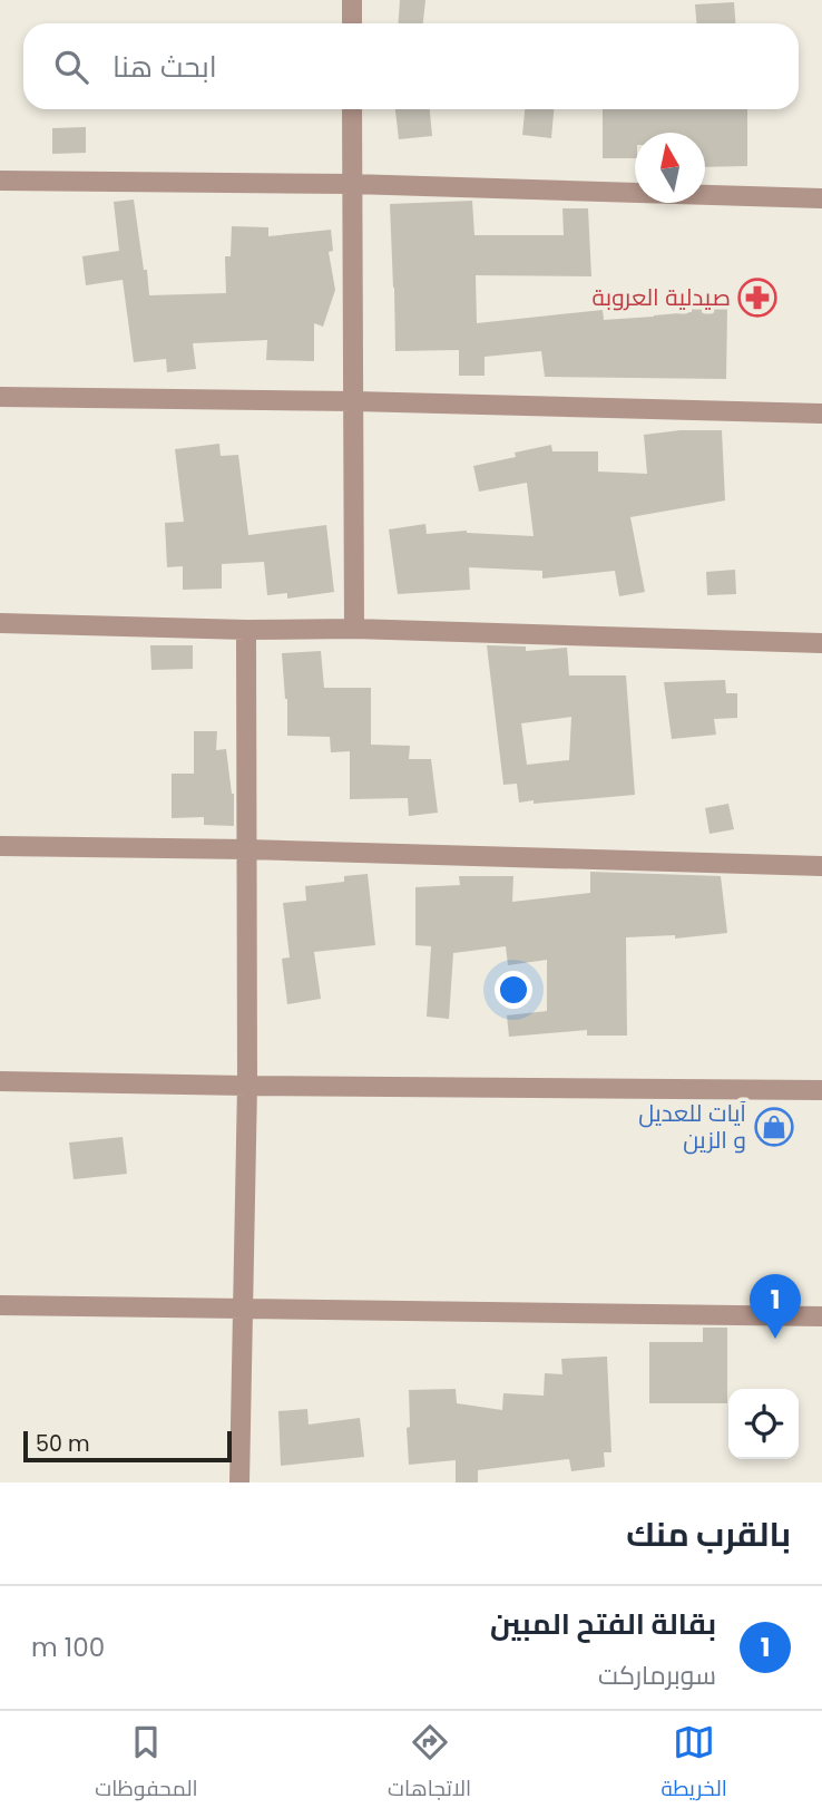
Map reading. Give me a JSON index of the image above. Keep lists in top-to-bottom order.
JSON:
{
  "places": {
    "pharmacy": ["صيدلية العروبة"],
    "shop": ["آيات للعديل و الزين"]
  },
  "scale_bar": "50 m",
  "north": "top",
  "page": {
    "search": "ابحث هنا",
    "pins": "1",
    "scale": "50 m",
    "heading": "بالقرب منك",
    "list": [
      {
        "mark": "1",
        "name": "بقالة الفتح المبين",
        "note": "سوبرماركت",
        "value": "100 m"
      }
    ],
    "nav": ["الخريطة", "الاتجاهات", "المحفوظات"]
  }
}
